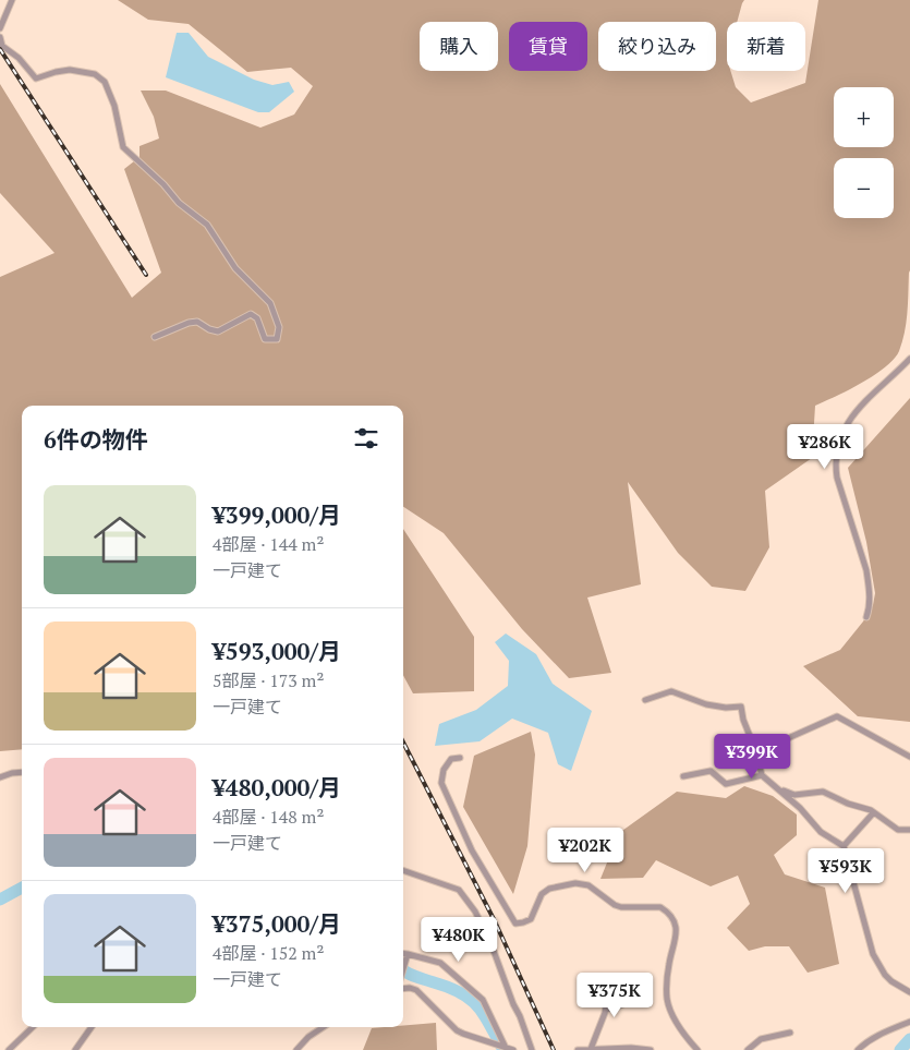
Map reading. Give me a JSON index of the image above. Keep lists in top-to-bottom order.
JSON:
{
  "page": {
    "chip": [
      "購入",
      "賃貸",
      "絞り込み",
      "新着"
    ],
    "map_buttons": ["+", "−"],
    "heading": "6件の物件",
    "price": [
      "¥286K",
      "¥399K",
      "¥202K",
      "¥593K",
      "¥480K",
      "¥375K"
    ],
    "list": [
      {
        "name": "¥399,000/月",
        "note": "4部屋 · 144 m² · 一戸建て"
      },
      {
        "name": "¥593,000/月",
        "note": "5部屋 · 173 m² · 一戸建て"
      },
      {
        "name": "¥480,000/月",
        "note": "4部屋 · 148 m² · 一戸建て"
      },
      {
        "name": "¥375,000/月",
        "note": "4部屋 · 152 m² · 一戸建て"
      }
    ]
  }
}
